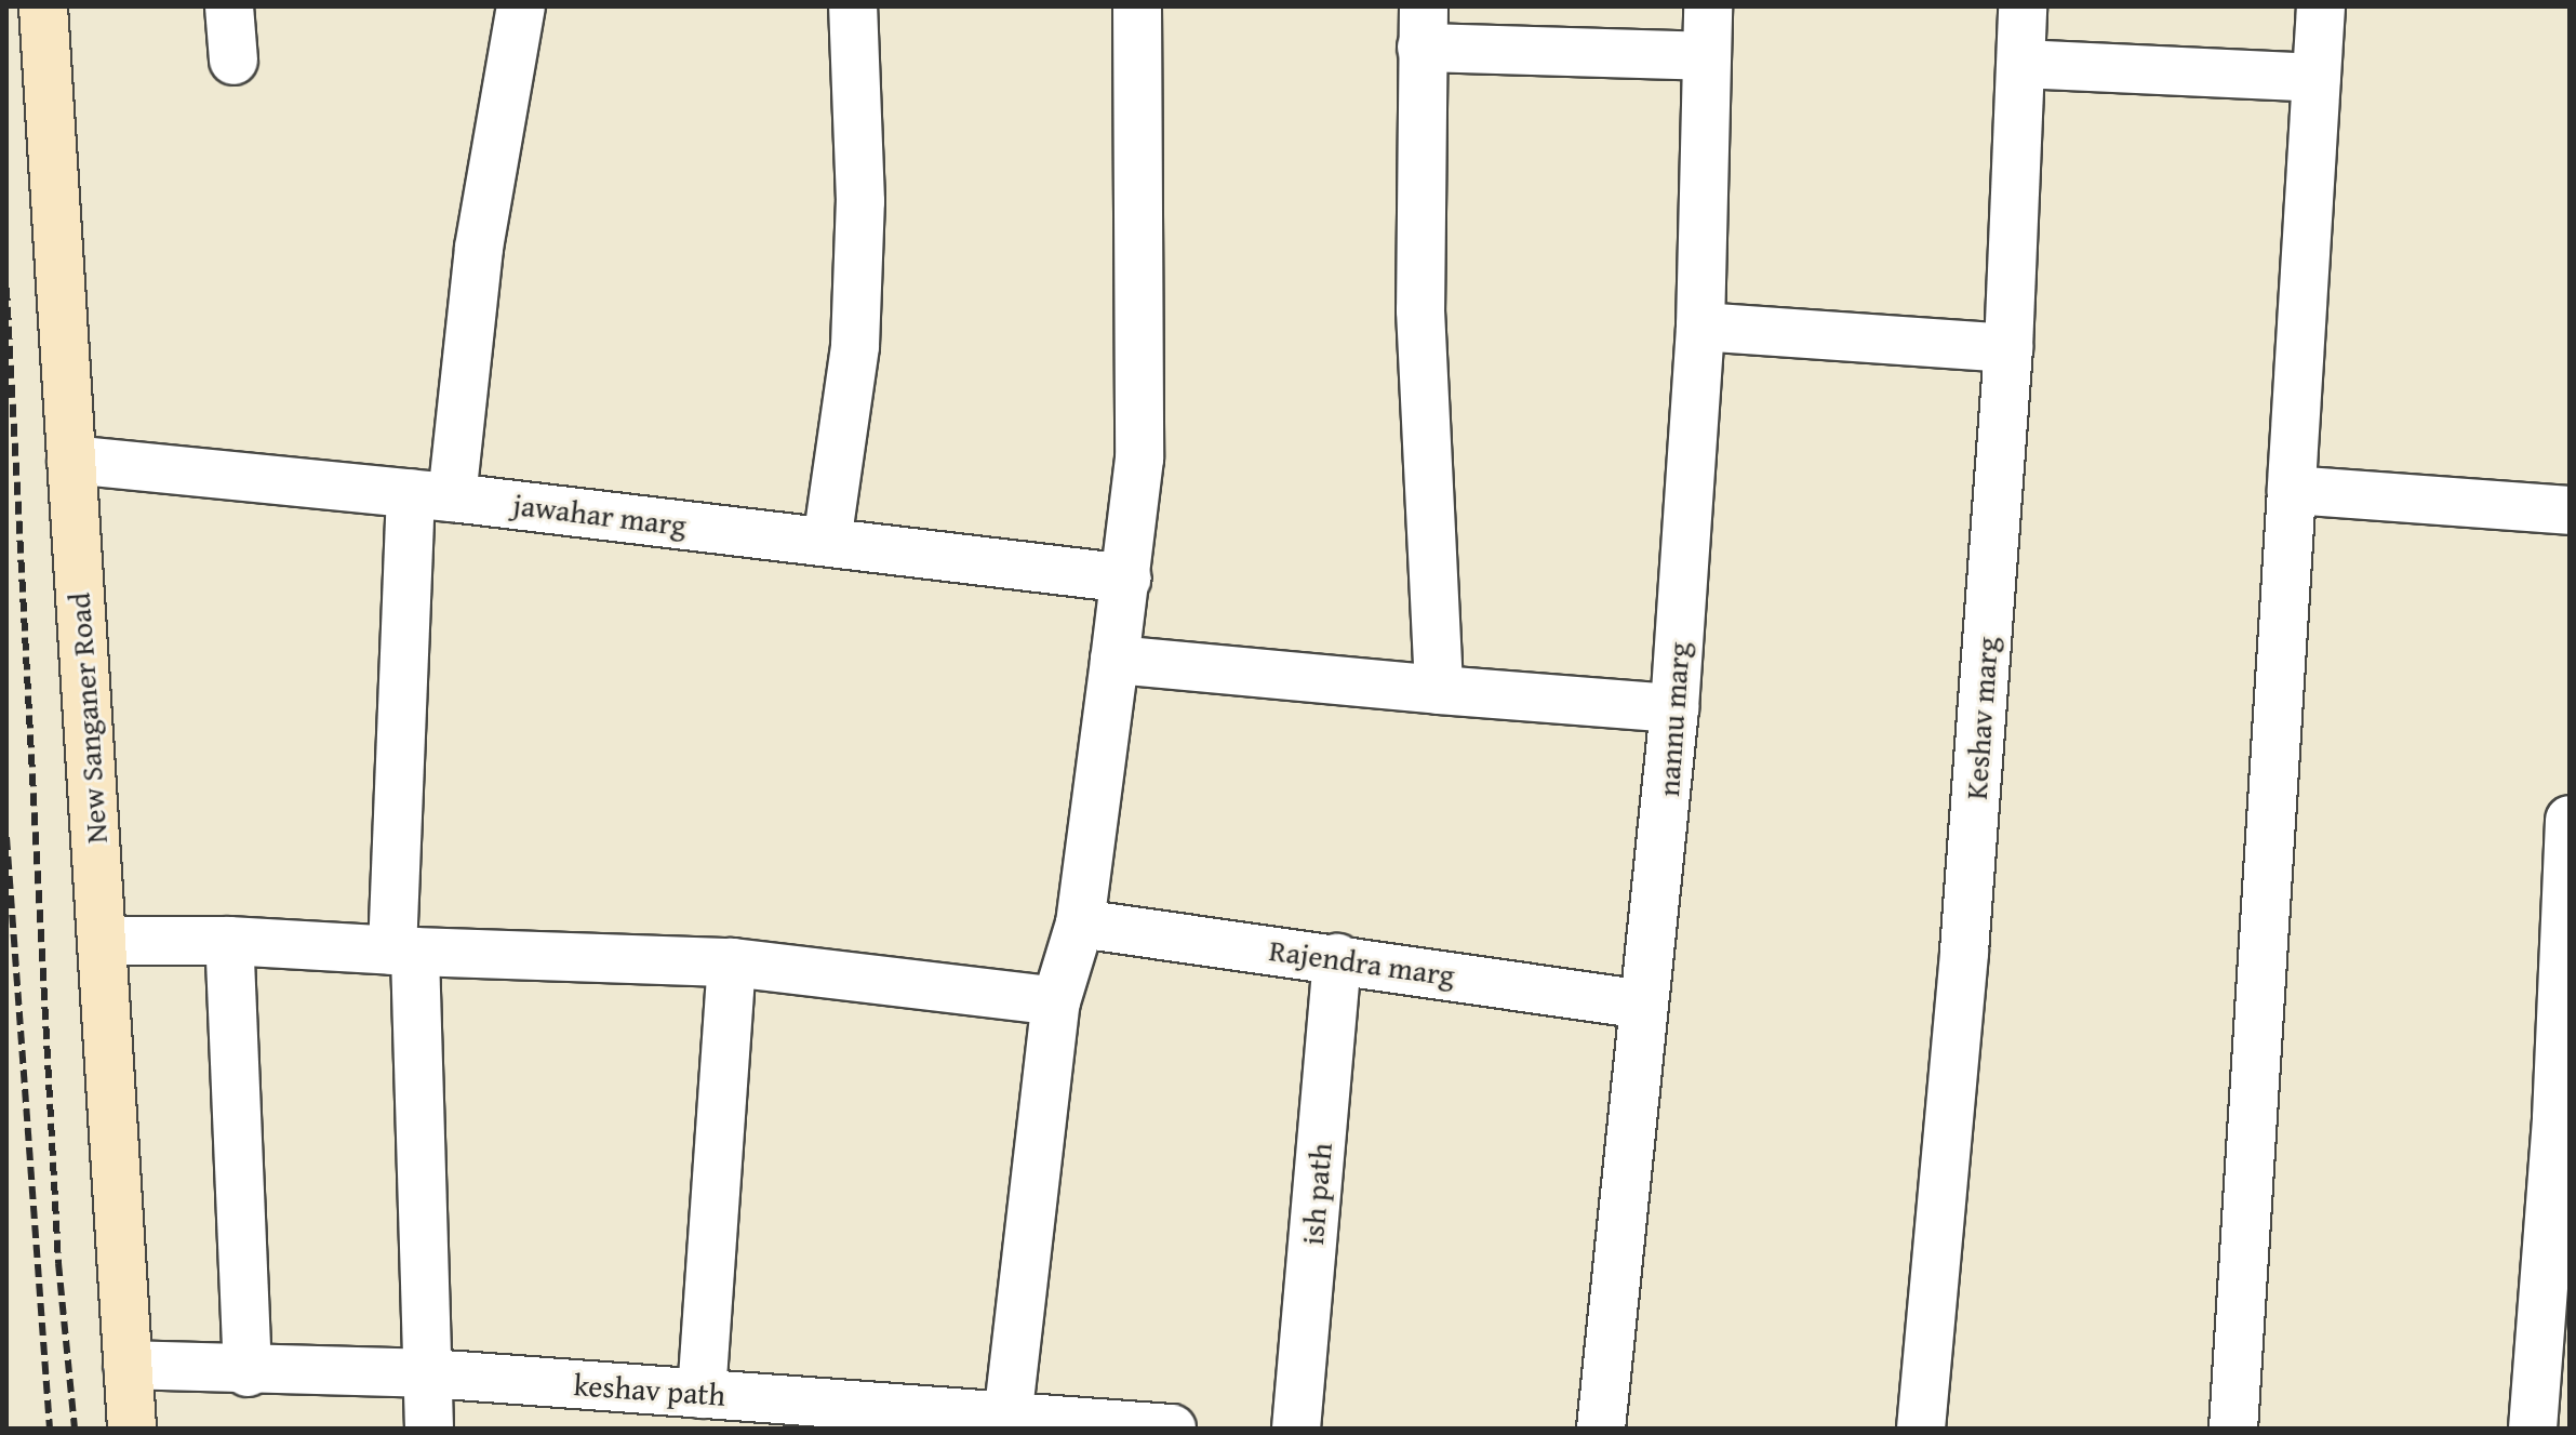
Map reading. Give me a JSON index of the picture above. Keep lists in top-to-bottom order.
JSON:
{
  "streets": {
    "main road": ["New Sanganer Road"],
    "street": [
      "jawahar marg",
      "Keshav marg",
      "nannu marg",
      "Rajendra marg",
      "ish path",
      "keshav path"
    ]
  },
  "crossings": [
    ["jawahar marg", "New Sanganer Road"],
    ["New Sanganer Road", "keshav path"],
    ["nannu marg", "Rajendra marg"],
    ["Rajendra marg", "ish path"]
  ]
}
